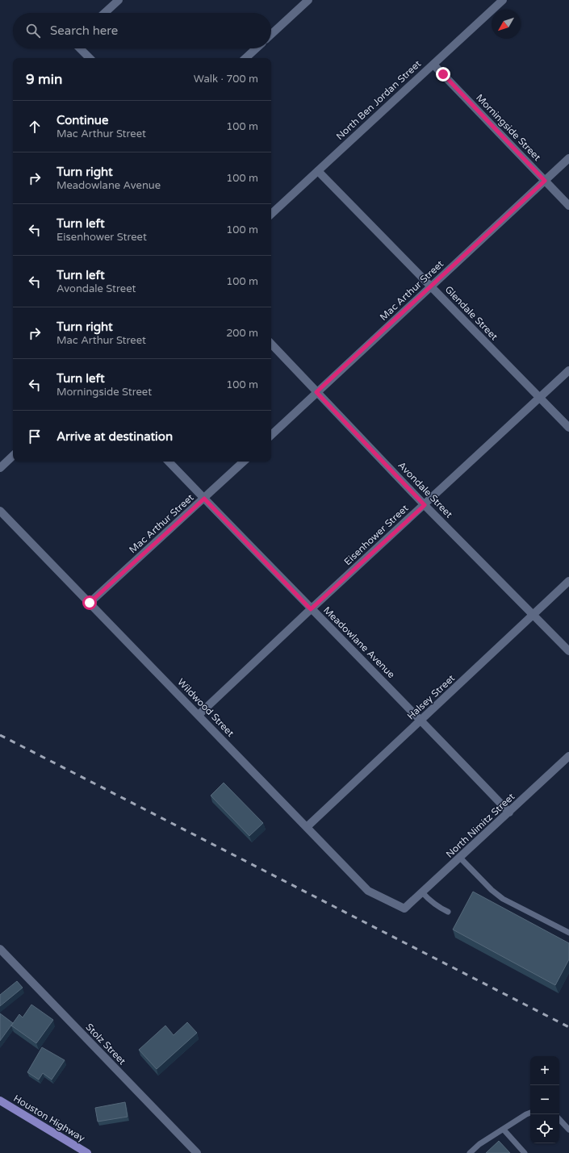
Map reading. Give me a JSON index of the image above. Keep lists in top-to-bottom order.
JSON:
{
  "streets": {
    "main road": ["Houston Highway"],
    "street": [
      "North Ben Jordan Street",
      "Morningside Street",
      "Mac Arthur Street",
      "Glendale Street",
      "Avondale Street",
      "Eisenhower Street",
      "Meadowlane Avenue",
      "Halsey Street",
      "Wildwood Street",
      "North Nimitz Street",
      "Stolz Street"
    ]
  },
  "crossings": [
    ["North Ben Jordan Street", "Morningside Street"],
    ["North Ben Jordan Street", "Glendale Street"],
    ["Morningside Street", "Mac Arthur Street"],
    ["Mac Arthur Street", "Glendale Street"],
    ["Mac Arthur Street", "Avondale Street"],
    ["Mac Arthur Street", "Meadowlane Avenue"],
    ["Mac Arthur Street", "Wildwood Street"],
    ["Glendale Street", "Eisenhower Street"],
    ["Avondale Street", "Eisenhower Street"],
    ["Avondale Street", "Halsey Street"],
    ["Eisenhower Street", "Meadowlane Avenue"],
    ["Eisenhower Street", "Wildwood Street"],
    ["Meadowlane Avenue", "Halsey Street"],
    ["Meadowlane Avenue", "North Nimitz Street"],
    ["Halsey Street", "Wildwood Street"],
    ["Wildwood Street", "North Nimitz Street"]
  ],
  "north": "bottom left",
  "page": {
    "search": "Search here",
    "heading": ["9 min", "Walk · 700 m"],
    "list": [
      ["Continue", "Mac Arthur Street", "100 m"],
      ["Turn right", "Meadowlane Avenue", "100 m"],
      ["Turn left", "Eisenhower Street", "100 m"],
      ["Turn left", "Avondale Street", "100 m"],
      ["Turn right", "Mac Arthur Street", "200 m"],
      ["Turn left", "Morningside Street", "100 m"],
      "Arrive at destination"
    ],
    "map_buttons": ["+", "−"]
  }
}
